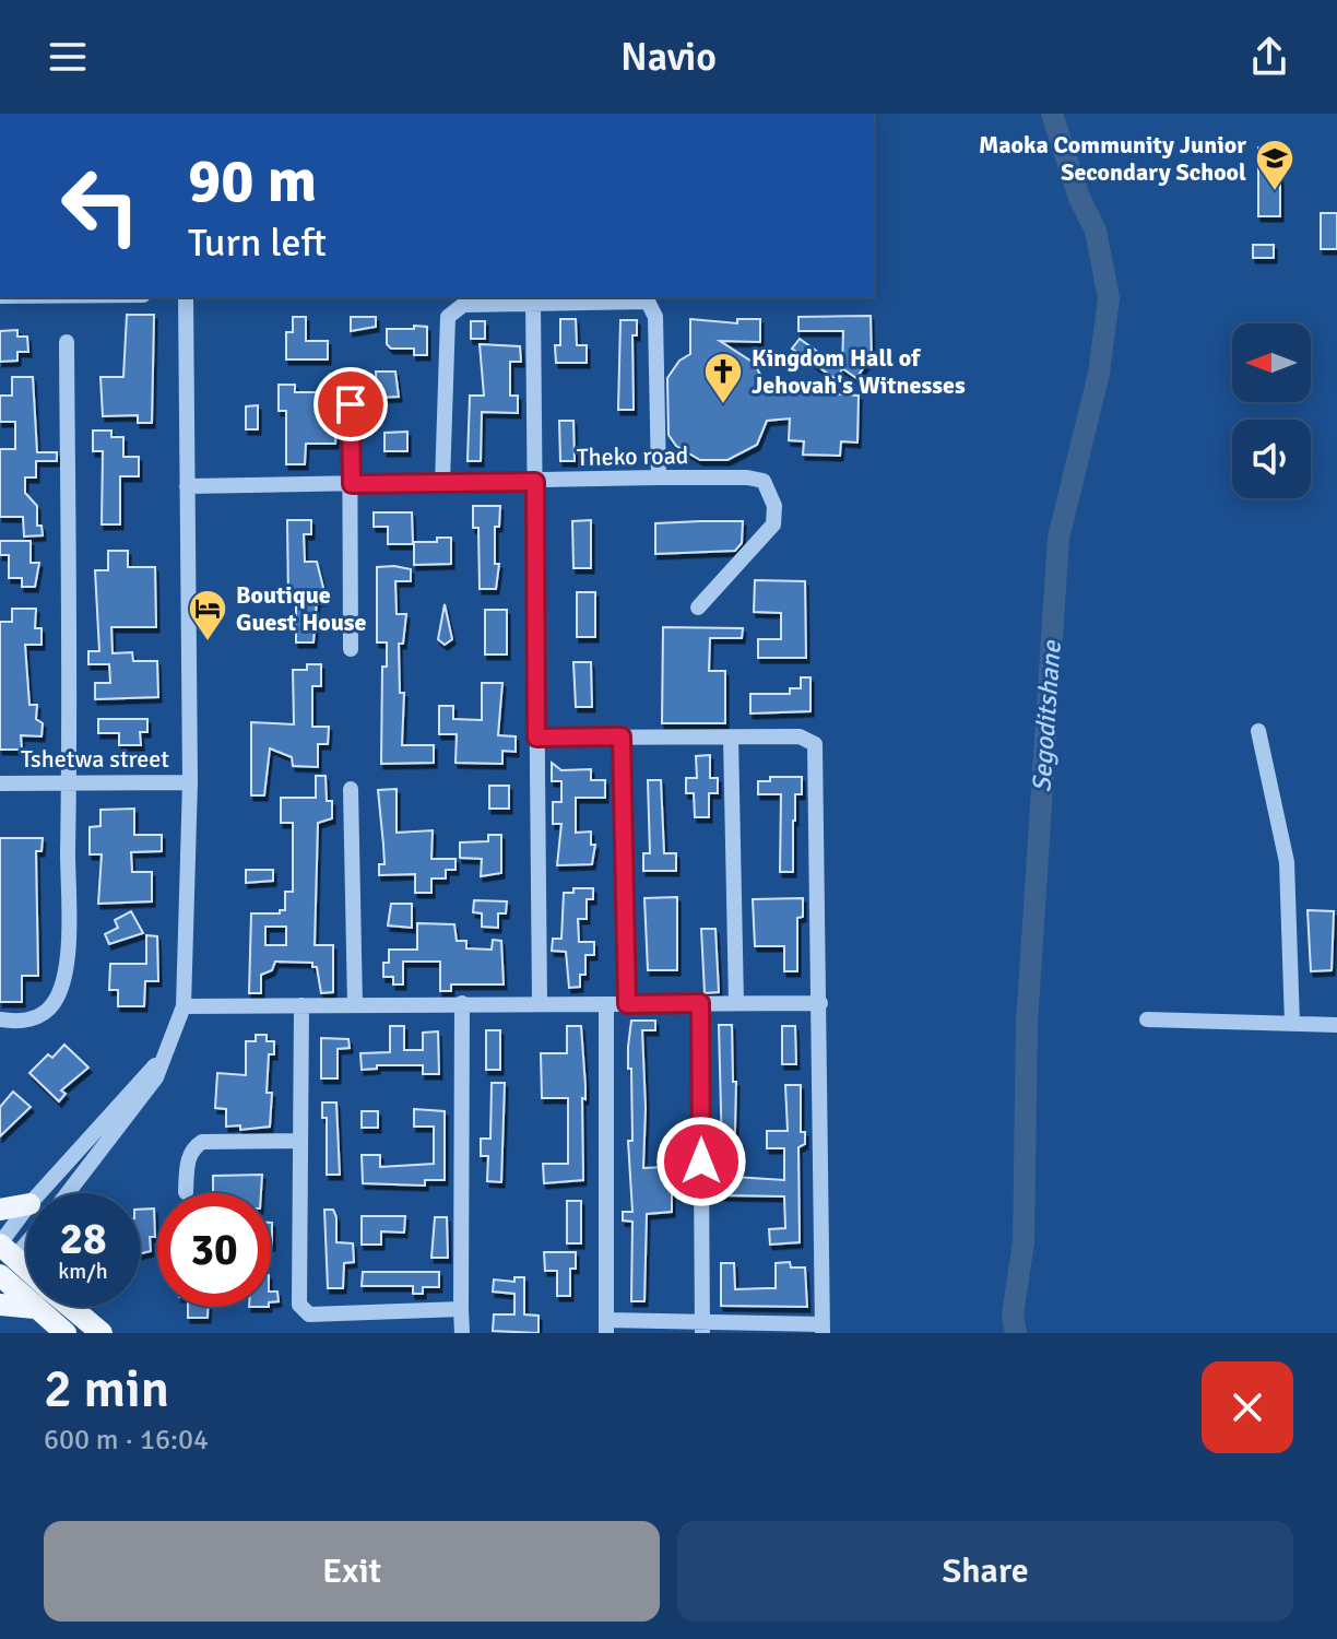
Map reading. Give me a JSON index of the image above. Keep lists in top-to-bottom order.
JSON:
{
  "streets": {
    "street": ["Theko road", "Tshetwa street"]
  },
  "water": ["Segoditshane"],
  "places": {
    "school or university": ["Maoka Community Junior Secondary School"],
    "church": ["Kingdom Hall of Jehovah's Witnesses"],
    "hotel": ["Boutique Guest House"]
  },
  "north": "left",
  "page": {
    "header": "Navio",
    "turn": ["90 m", "Turn left"],
    "speed": "28 km/h",
    "limit": "30",
    "heading": ["2 min", "600 m · 16:04"],
    "buttons": ["Exit", "Share"]
  }
}
